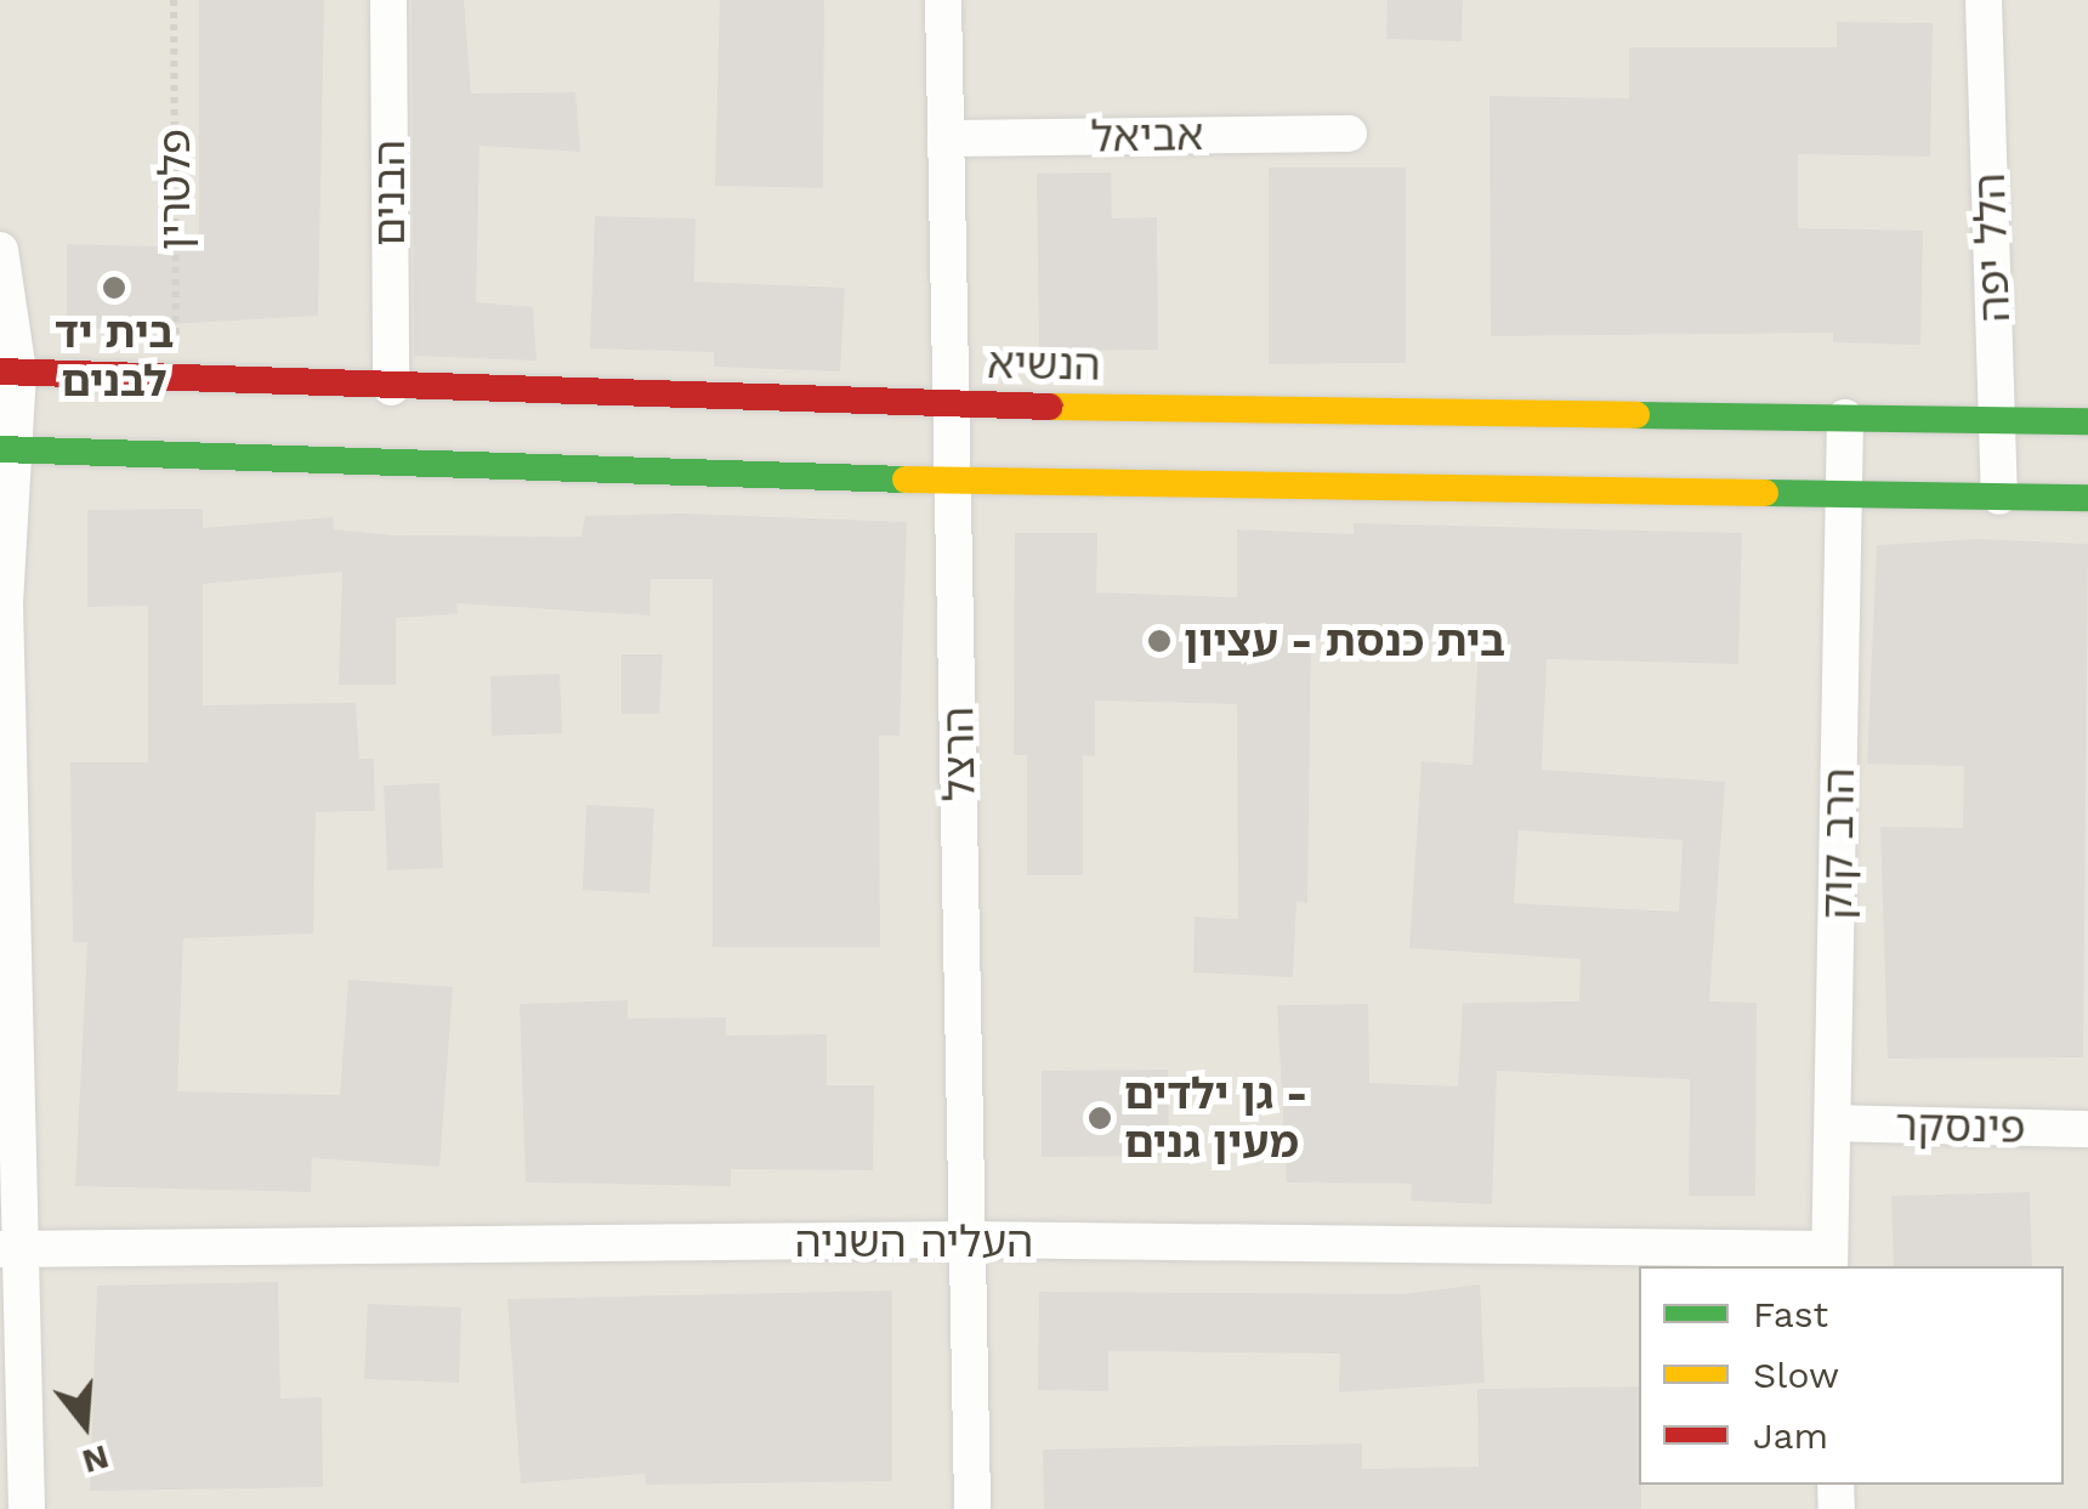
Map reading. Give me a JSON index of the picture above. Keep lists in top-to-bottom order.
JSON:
{
  "streets": {
    "main road": ["הנשיא"],
    "street": [
      "אביאל",
      "הבנים",
      "הלל יפה",
      "הרצל",
      "הרב קוק",
      "פינסקר",
      "העליה השניה"
    ],
    "path": ["פלטרין"]
  },
  "crossings": [
    ["אביאל", "הרצל"],
    ["פלטרין", "הנשיא"],
    ["הבנים", "הנשיא"],
    ["הלל יפה", "הנשיא"],
    ["הנשיא", "הרצל"],
    ["הנשיא", "הרב קוק"],
    ["הרצל", "העליה השניה"],
    ["הרב קוק", "פינסקר"],
    ["הרב קוק", "העליה השניה"]
  ],
  "places": ["בית יד לבנים", "בית כנסת - עציון", "גן ילדים - מעין גנים"],
  "legend": ["Fast", "Slow", "Jam"],
  "north": "bottom"
}
